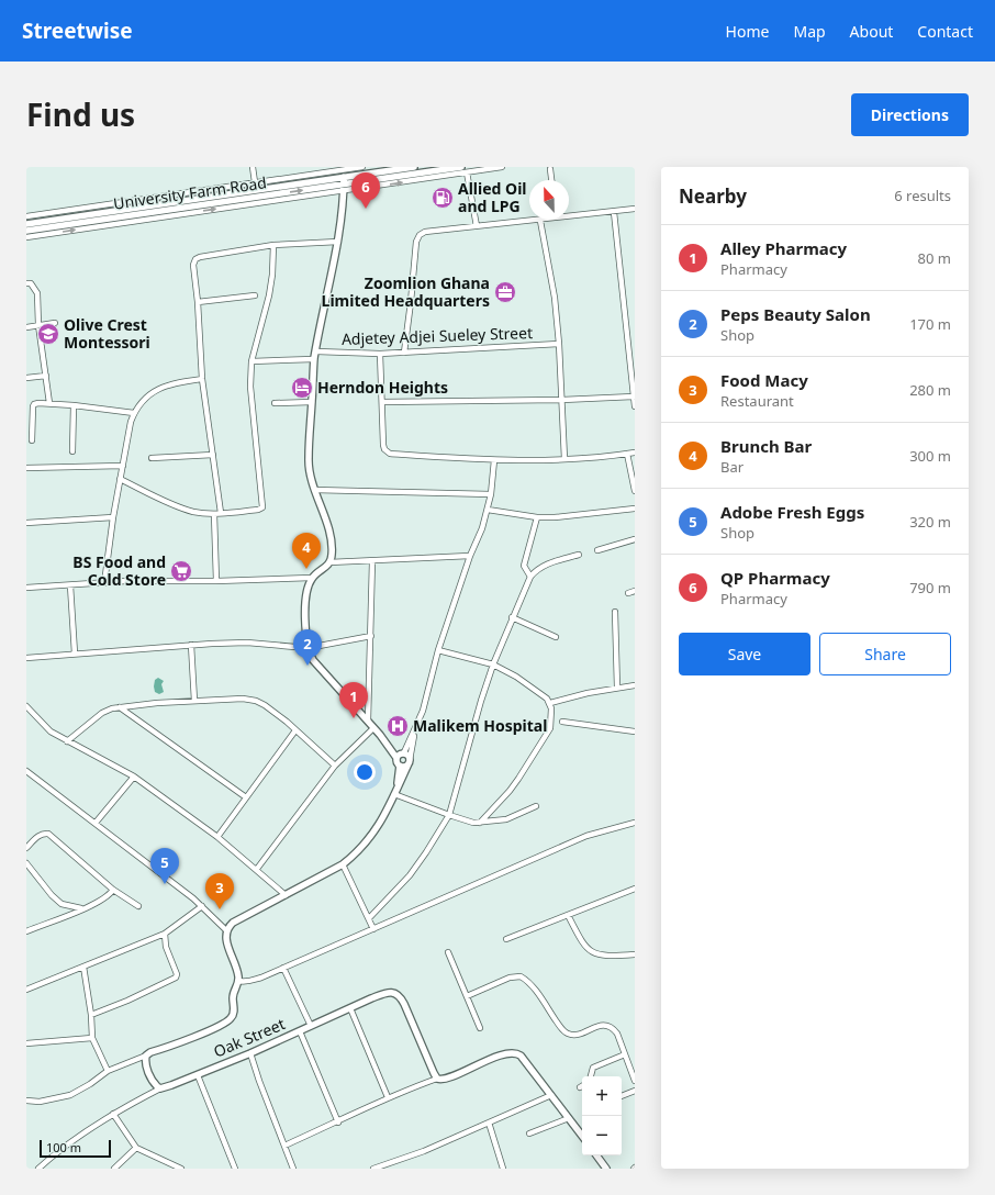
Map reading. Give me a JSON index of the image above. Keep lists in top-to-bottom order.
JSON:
{
  "streets": {
    "street": ["University Farm Road", "Adjetey Adjei Sueley Street", "Oak Street"]
  },
  "places": {
    "fuel station": ["Allied Oil and LPG"],
    "office": ["Zoomlion Ghana Limited Headquarters"],
    "school or university": ["Olive Crest Montessori"],
    "hotel": ["Herndon Heights"],
    "supermarket": ["BS Food and Cold Store"],
    "hospital": ["Malikem Hospital"]
  },
  "scale_bar": "100 m",
  "north": "top",
  "page": {
    "header": "Streetwise",
    "nav": [
      "Home",
      "Map",
      "About",
      "Contact"
    ],
    "title": "Find us",
    "buttons": [
      "Directions",
      ["Save", "Share"]
    ],
    "heading": ["Nearby", "6 results"],
    "pins": [
      "6",
      "4",
      "2",
      "1",
      "5",
      "3"
    ],
    "list": [
      {
        "mark": "1",
        "name": "Alley Pharmacy",
        "note": "Pharmacy",
        "value": "80 m"
      },
      {
        "mark": "2",
        "name": "Peps Beauty Salon",
        "note": "Shop",
        "value": "170 m"
      },
      {
        "mark": "3",
        "name": "Food Macy",
        "note": "Restaurant",
        "value": "280 m"
      },
      {
        "mark": "4",
        "name": "Brunch Bar",
        "note": "Bar",
        "value": "300 m"
      },
      {
        "mark": "5",
        "name": "Adobe Fresh Eggs",
        "note": "Shop",
        "value": "320 m"
      },
      {
        "mark": "6",
        "name": "QP Pharmacy",
        "note": "Pharmacy",
        "value": "790 m"
      }
    ],
    "map_buttons": ["+", "−"],
    "scale": "100 m"
  }
}
